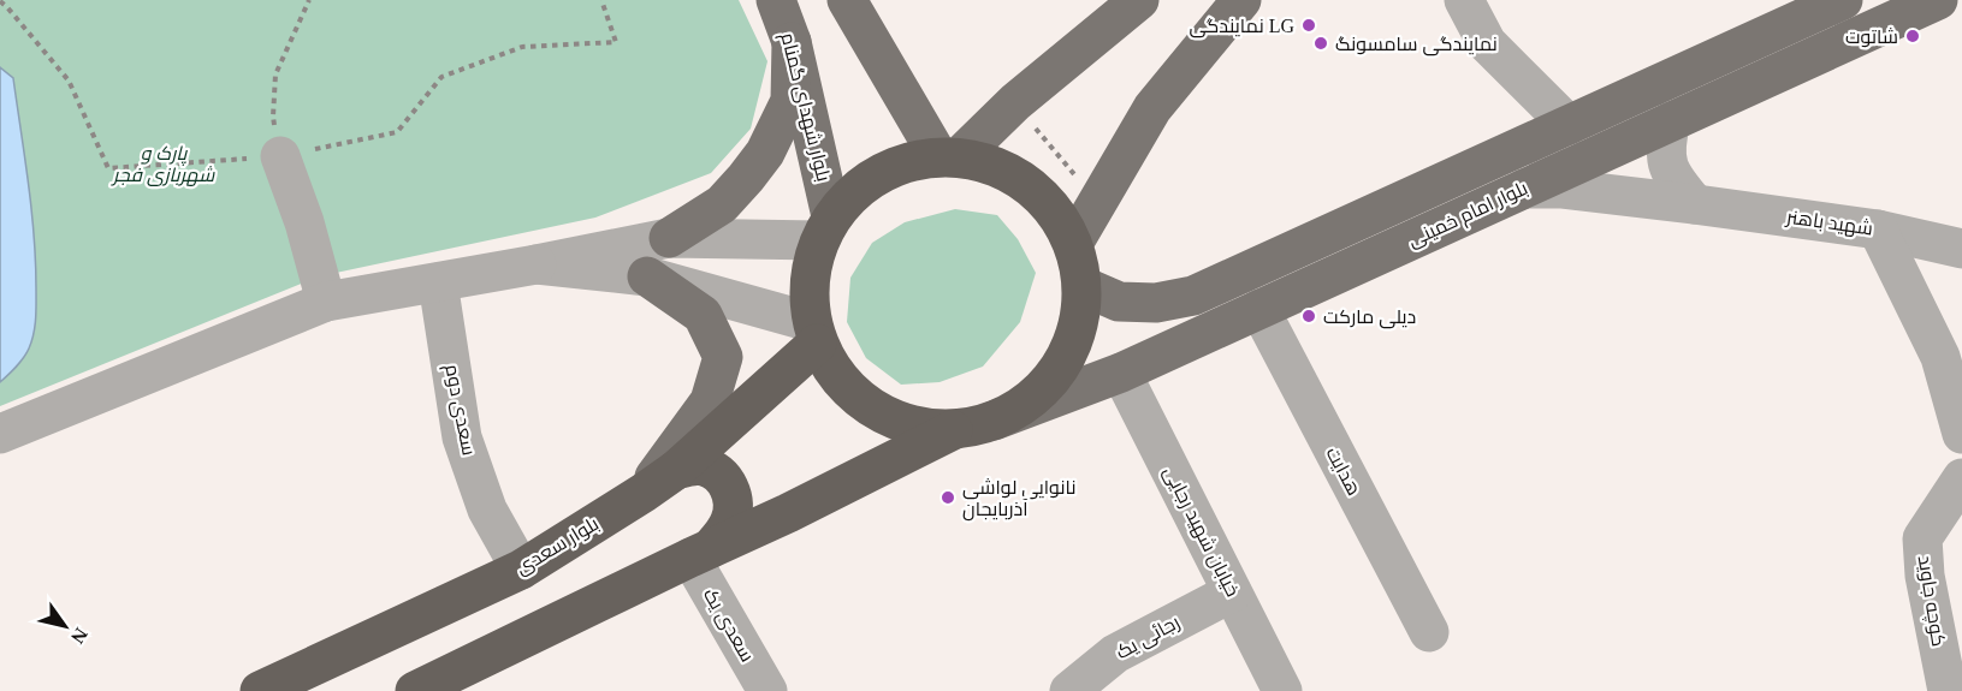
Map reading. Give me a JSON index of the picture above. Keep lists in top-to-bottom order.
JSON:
{
  "streets": {
    "highway": ["بلوار سعدی"],
    "main road": ["بلوار شهدای گمنام", "بلوار امام خمینی"],
    "street": [
      "شهید باهنر",
      "سعدی دوم",
      "هدایت",
      "خیابان شهید رجایی",
      "کوچه جاوید",
      "سعدی یک",
      "رجائی یک"
    ]
  },
  "crossings": [
    ["بلوار امام خمینی", "شهید باهنر"],
    ["بلوار امام خمینی", "هدایت"],
    ["بلوار امام خمینی", "خیابان شهید رجایی"],
    ["سعدی دوم", "بلوار سعدی"],
    ["خیابان شهید رجایی", "رجائی یک"]
  ],
  "parks": ["پارک و شهربازی فجر"],
  "places": [
    "نمایندگی LG",
    "شاتوت",
    "نمایندگی سامسونگ",
    "دیلی مارکت",
    "نانوایی لواشی آذربایجان"
  ],
  "north": "bottom right"
}
